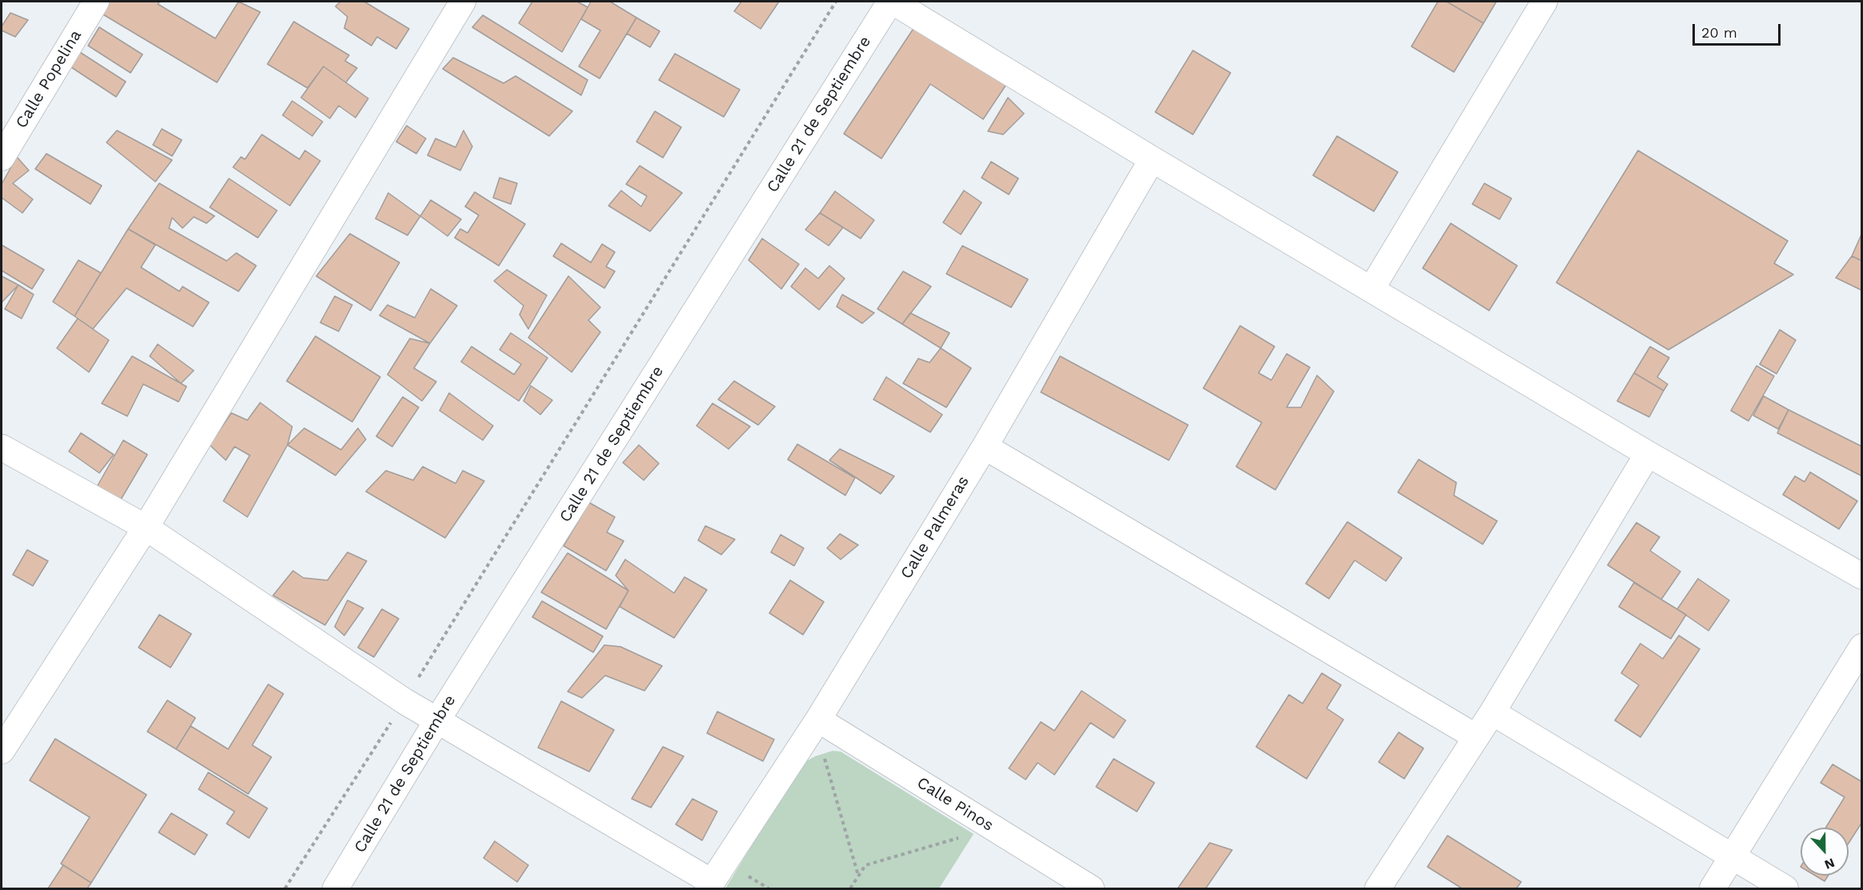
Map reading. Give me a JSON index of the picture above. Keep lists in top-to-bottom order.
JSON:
{
  "streets": {
    "street": [
      "Calle Popelina",
      "Calle 21 de Septiembre",
      "Calle Palmeras",
      "Calle Pinos"
    ]
  },
  "crossings": [
    ["Calle Palmeras", "Calle Pinos"]
  ],
  "scale_bar": "20 m",
  "north": "bottom"
}
